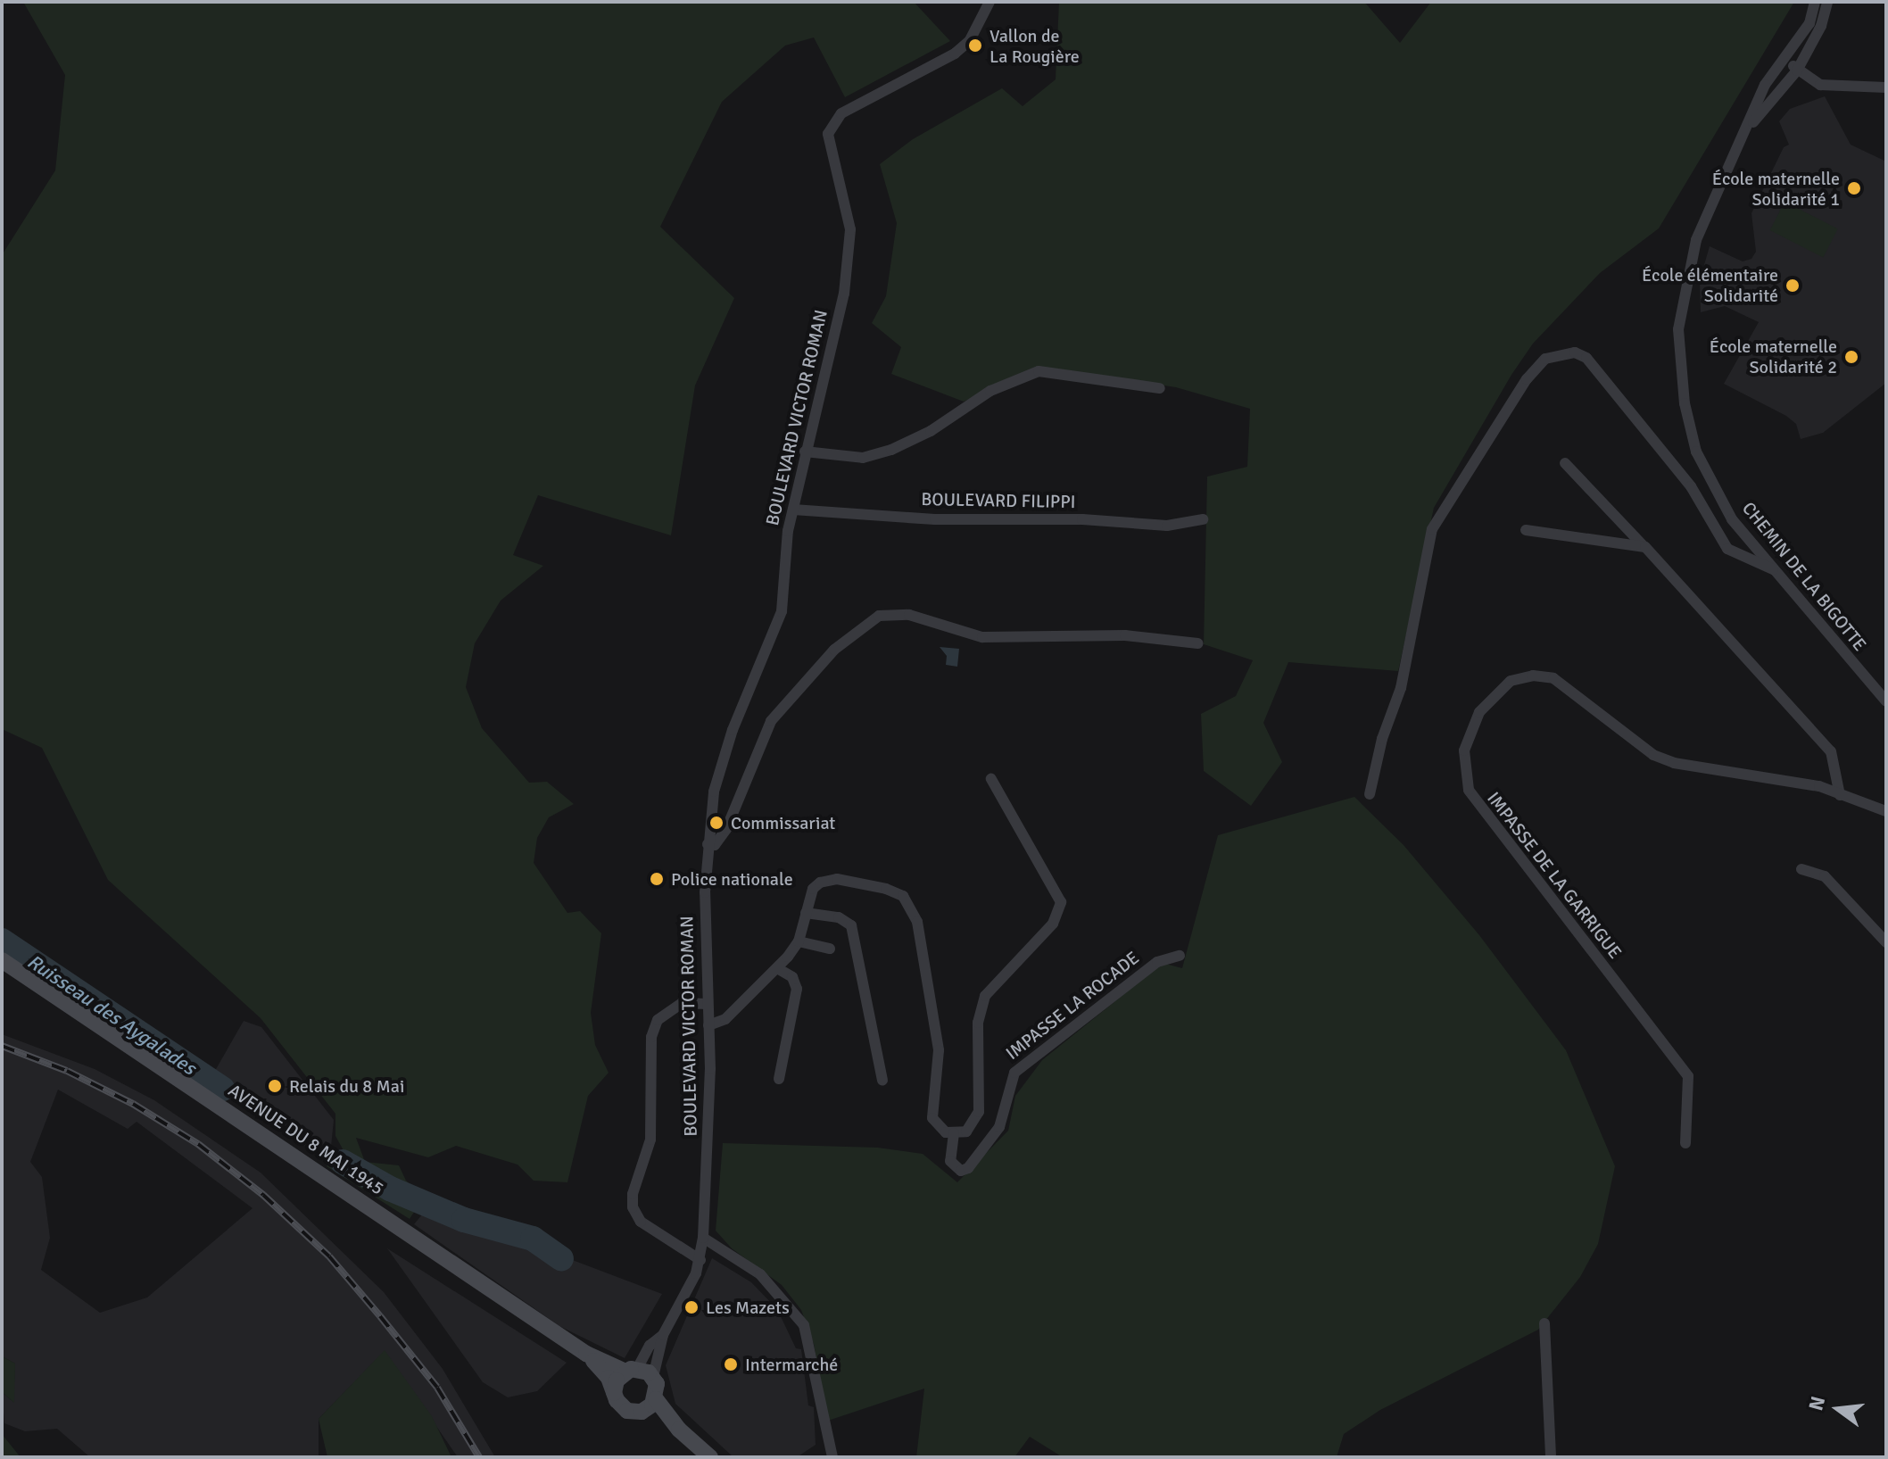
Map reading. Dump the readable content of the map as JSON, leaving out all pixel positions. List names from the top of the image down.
{
  "streets": {
    "main road": ["AVENUE DU 8 MAI 1945"],
    "street": [
      "BOULEVARD VICTOR ROMAN",
      "BOULEVARD FILIPPI",
      "CHEMIN DE LA BIGOTTE",
      "IMPASSE DE LA GARRIGUE",
      "IMPASSE LA ROCADE"
    ]
  },
  "crossings": [
    ["BOULEVARD VICTOR ROMAN", "BOULEVARD FILIPPI"],
    ["BOULEVARD VICTOR ROMAN", "AVENUE DU 8 MAI 1945"]
  ],
  "water": ["Ruisseau des Aygalades"],
  "places": [
    "Vallon de La Rougière",
    "École maternelle Solidarité 1",
    "École élémentaire Solidarité",
    "École maternelle Solidarité 2",
    "Commissariat",
    "Police nationale",
    "Relais du 8 Mai",
    "Les Mazets",
    "Intermarché"
  ],
  "north": "left"
}
